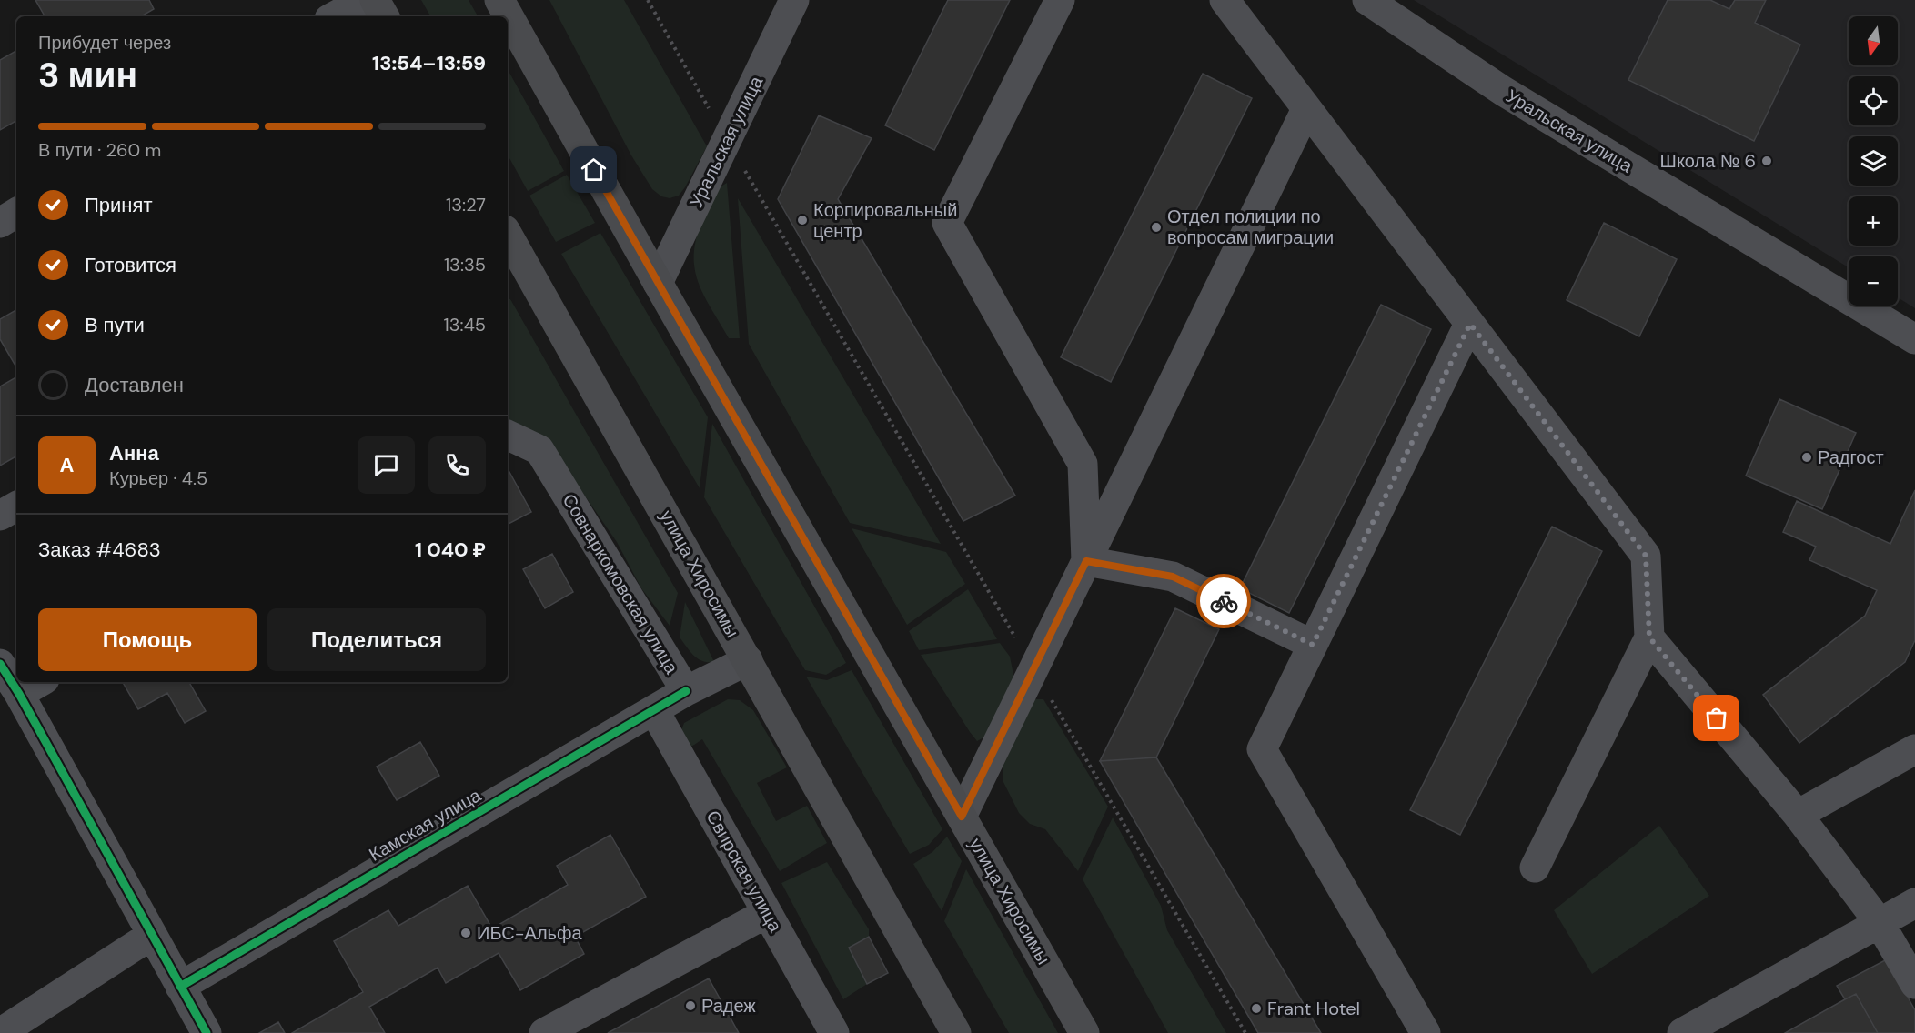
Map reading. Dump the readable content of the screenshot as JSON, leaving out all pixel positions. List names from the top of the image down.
{
  "streets": {
    "main road": ["улица Хиросимы"],
    "street": [
      "Уральская улица",
      "Совнаркомовская улица",
      "Камская улица",
      "Свирская улица"
    ]
  },
  "crossings": [
    ["Уральская улица", "улица Хиросимы"],
    ["улица Хиросимы", "Совнаркомовская улица"],
    ["Совнаркомовская улица", "Камская улица"],
    ["Камская улица", "Свирская улица"]
  ],
  "places": [
    "Школа № 6",
    "Корпировальный центр",
    "Отдел полиции по вопросам миграции",
    "Радгост",
    "ИБС-Альфа",
    "Радеж",
    "Frant Hotel"
  ],
  "north": "bottom",
  "page": {
    "map_buttons": ["+", "−"],
    "heading": ["3 мин", "Прибудет через", "13:54–13:59"],
    "panel": [
      "Анна",
      "Курьер · 4.5",
      "Заказ #4683",
      "1 040 ₽"
    ],
    "bar": "В пути · 260 m",
    "list": [
      ["Принят", "13:27"],
      ["Готовится", "13:35"],
      ["В пути", "13:45"],
      "Доставлен"
    ],
    "round": "А",
    "buttons": ["Помощь", "Поделиться"]
  }
}
